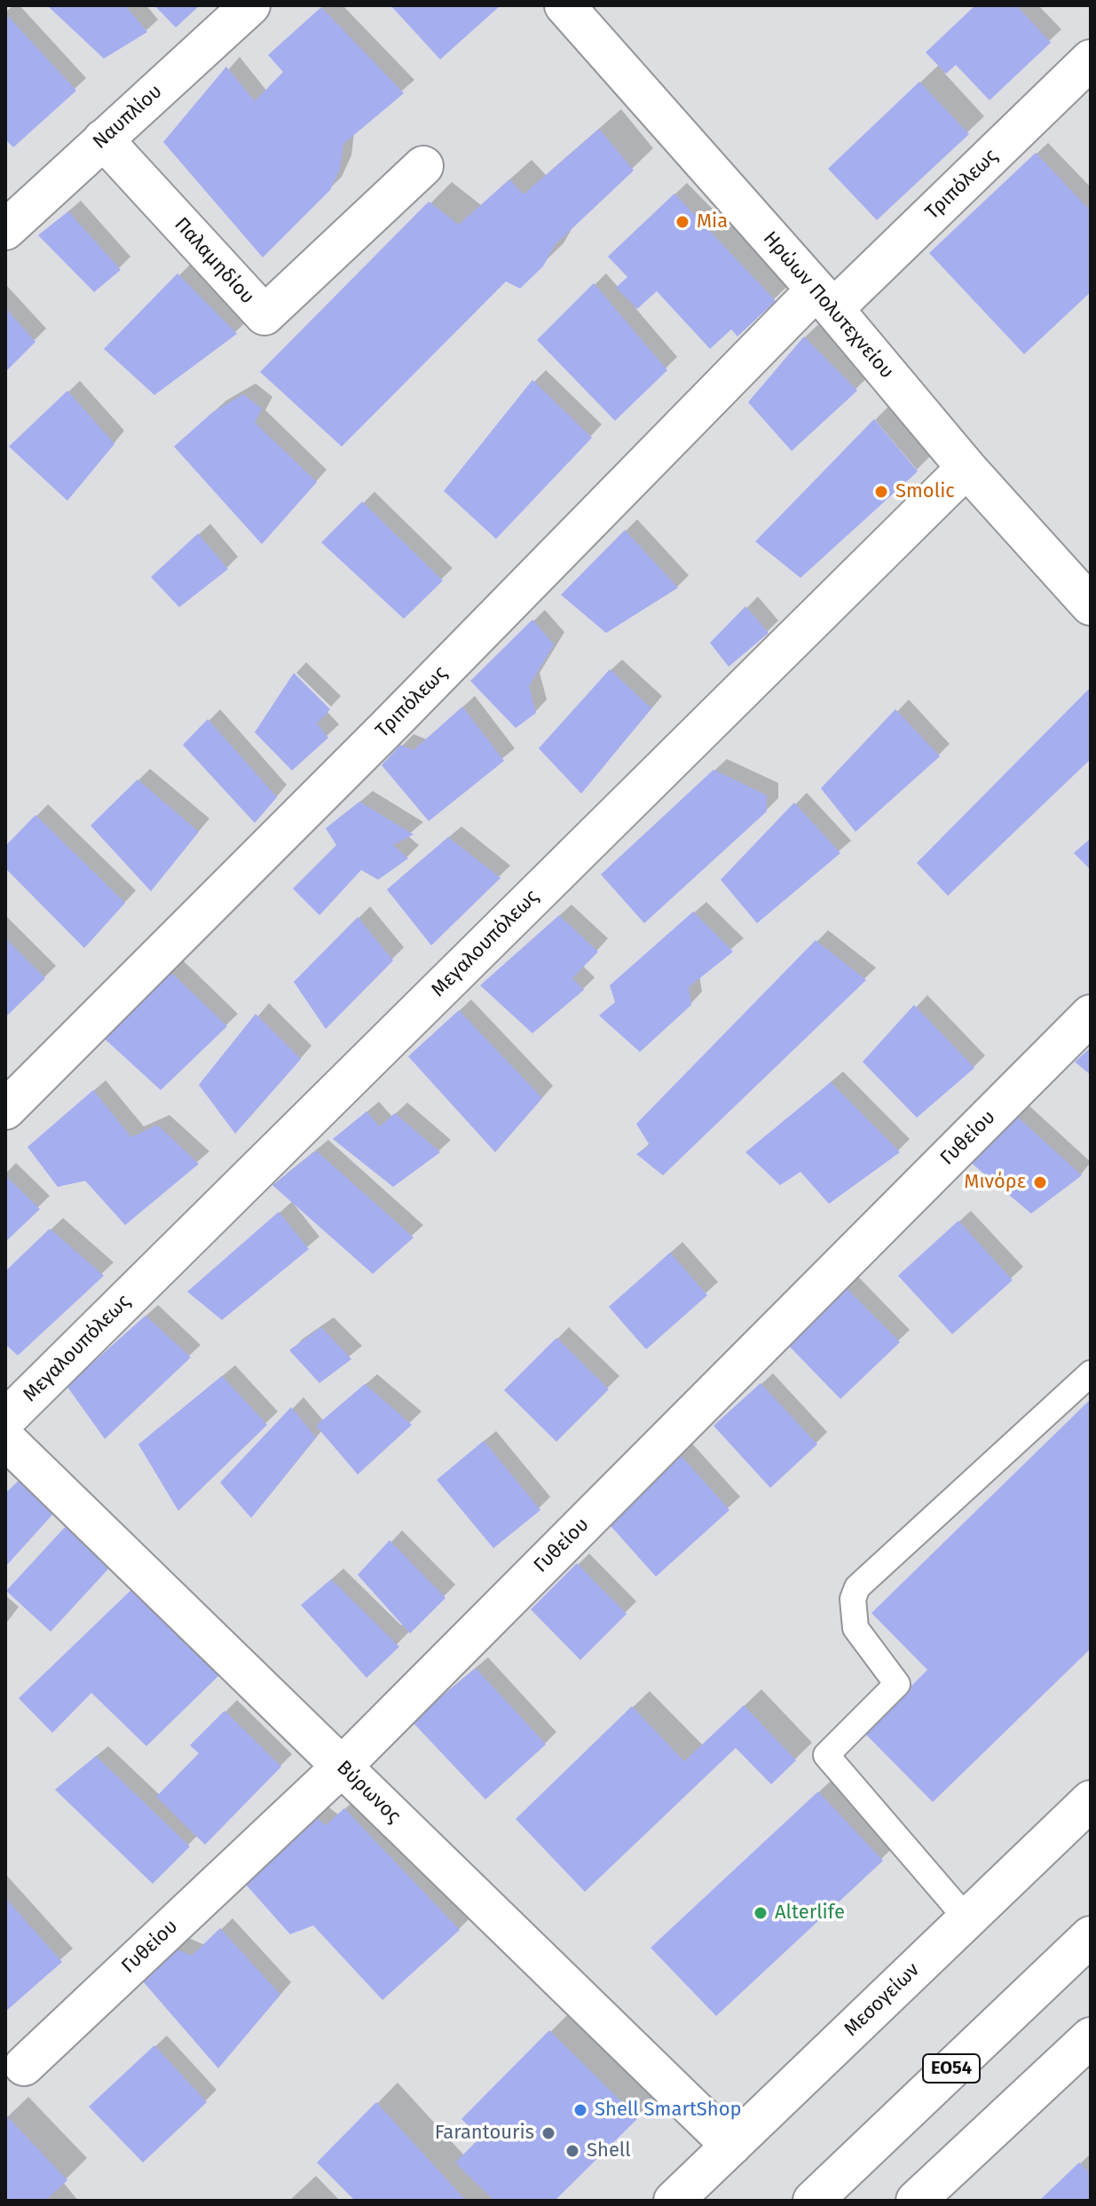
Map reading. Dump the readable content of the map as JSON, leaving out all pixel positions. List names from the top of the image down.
{
  "streets": {
    "street": [
      "Ναυπλίου",
      "Τριπόλεως",
      "Παλαμηδίου",
      "Ηρώων Πολυτεχνείου",
      "Μεγαλουπόλεως",
      "Γυθείου",
      "Βύρωνος",
      "Μεσογείων",
      "ΕΟ54"
    ]
  },
  "crossings": [
    ["Ναυπλίου", "Παλαμηδίου"],
    ["Τριπόλεως", "Ηρώων Πολυτεχνείου"],
    ["Ηρώων Πολυτεχνείου", "Μεγαλουπόλεως"],
    ["Μεγαλουπόλεως", "Βύρωνος"],
    ["Γυθείου", "Βύρωνος"],
    ["Βύρωνος", "Μεσογείων"]
  ],
  "places": [
    "Mia",
    "Smolic",
    "Μινόρε",
    "Alterlife",
    "Shell SmartShop",
    "Farantouris",
    "Shell"
  ]
}
